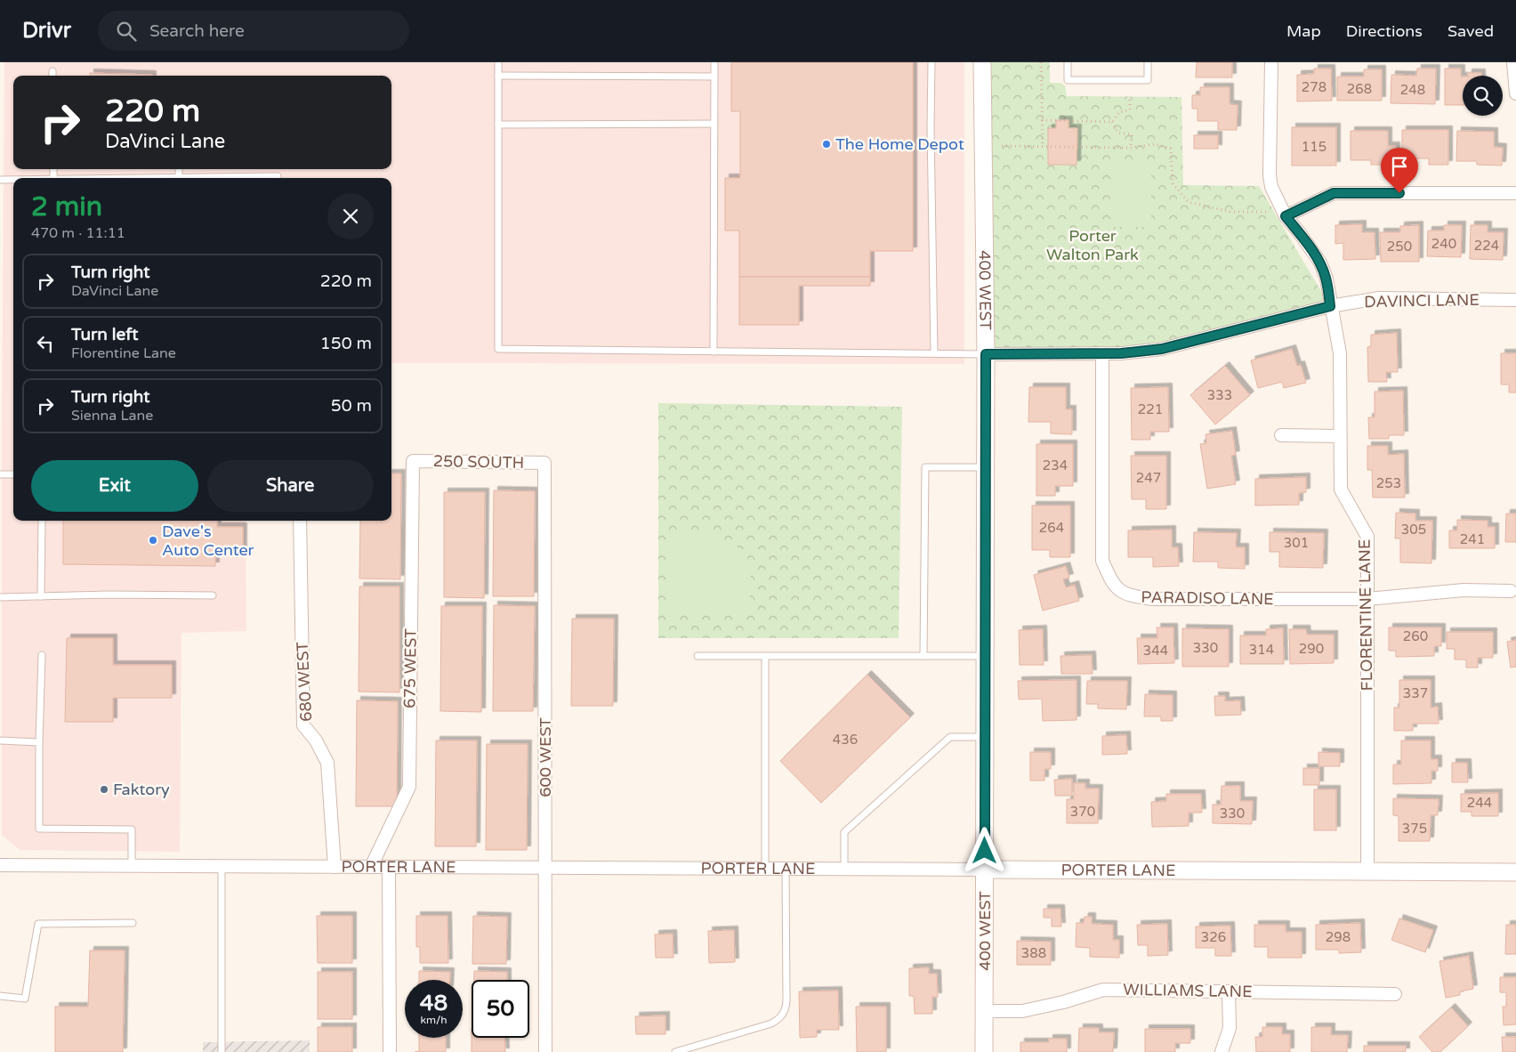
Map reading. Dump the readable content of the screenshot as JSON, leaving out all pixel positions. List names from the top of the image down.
{
  "streets": {
    "main road": ["400 WEST", "PORTER LANE"],
    "street": [
      "DAVINCI LANE",
      "250 SOUTH",
      "PARADISO LANE",
      "FLORENTINE LANE",
      "675 WEST",
      "680 WEST",
      "600 WEST",
      "WILLIAMS LANE"
    ]
  },
  "crossings": [
    ["400 WEST", "DAVINCI LANE"],
    ["400 WEST", "PORTER LANE"],
    ["400 WEST", "WILLIAMS LANE"],
    ["DAVINCI LANE", "PARADISO LANE"],
    ["DAVINCI LANE", "FLORENTINE LANE"],
    ["250 SOUTH", "675 WEST"],
    ["250 SOUTH", "600 WEST"],
    ["PARADISO LANE", "FLORENTINE LANE"],
    ["FLORENTINE LANE", "PORTER LANE"],
    ["675 WEST", "PORTER LANE"],
    ["680 WEST", "PORTER LANE"],
    ["600 WEST", "PORTER LANE"]
  ],
  "parks": ["Porter Walton Park"],
  "places": ["The Home Depot", "Dave's Auto Center", "Faktory"],
  "house_numbers": [
    "278",
    "268",
    "248",
    "115",
    "240",
    "224",
    "250",
    "333",
    "221",
    "234",
    "247",
    "253",
    "264",
    "305",
    "241",
    "301",
    "260",
    "330",
    "290",
    "314",
    "344",
    "337",
    "436",
    "244",
    "370",
    "330",
    "375",
    "326",
    "298",
    "388"
  ],
  "page": {
    "header": "Drivr",
    "search": "Search here",
    "nav": ["Map", "Directions", "Saved"],
    "turn": ["220 m", "DaVinci Lane"],
    "heading": ["2 min", "470 m · 11:11"],
    "list": [
      {
        "name": "Turn right",
        "note": "DaVinci Lane",
        "value": "220 m"
      },
      {
        "name": "Turn left",
        "note": "Florentine Lane",
        "value": "150 m"
      },
      {
        "name": "Turn right",
        "note": "Sienna Lane",
        "value": "50 m"
      }
    ],
    "buttons": ["Exit", "Share"],
    "speed": "48 km/h",
    "limit": "50"
  }
}
